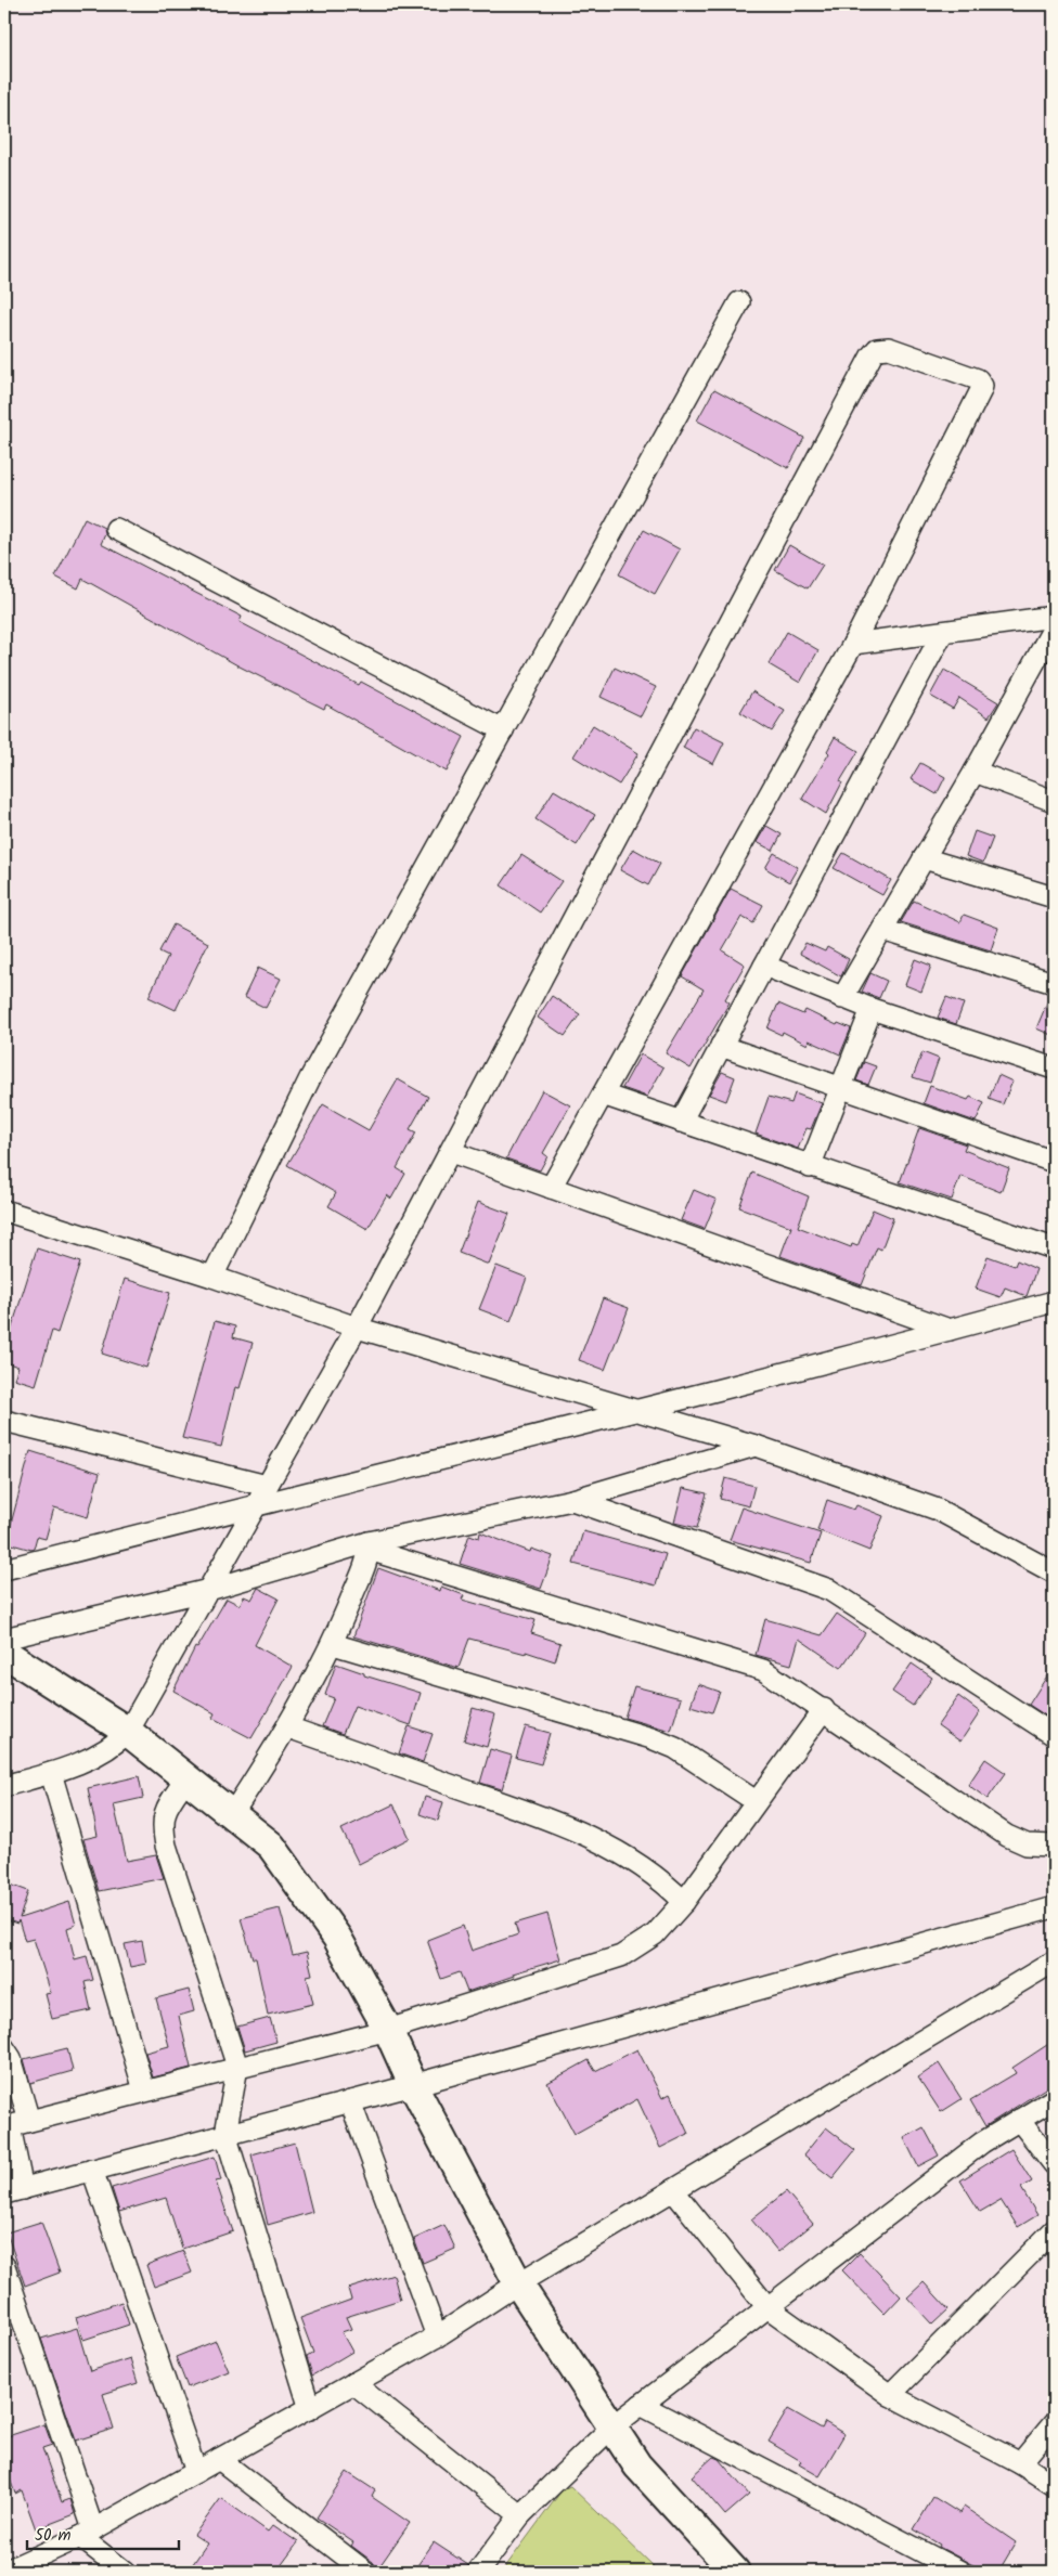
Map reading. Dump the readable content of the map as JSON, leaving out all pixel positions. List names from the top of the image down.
{
  "scale_bar": "50 m"
}
